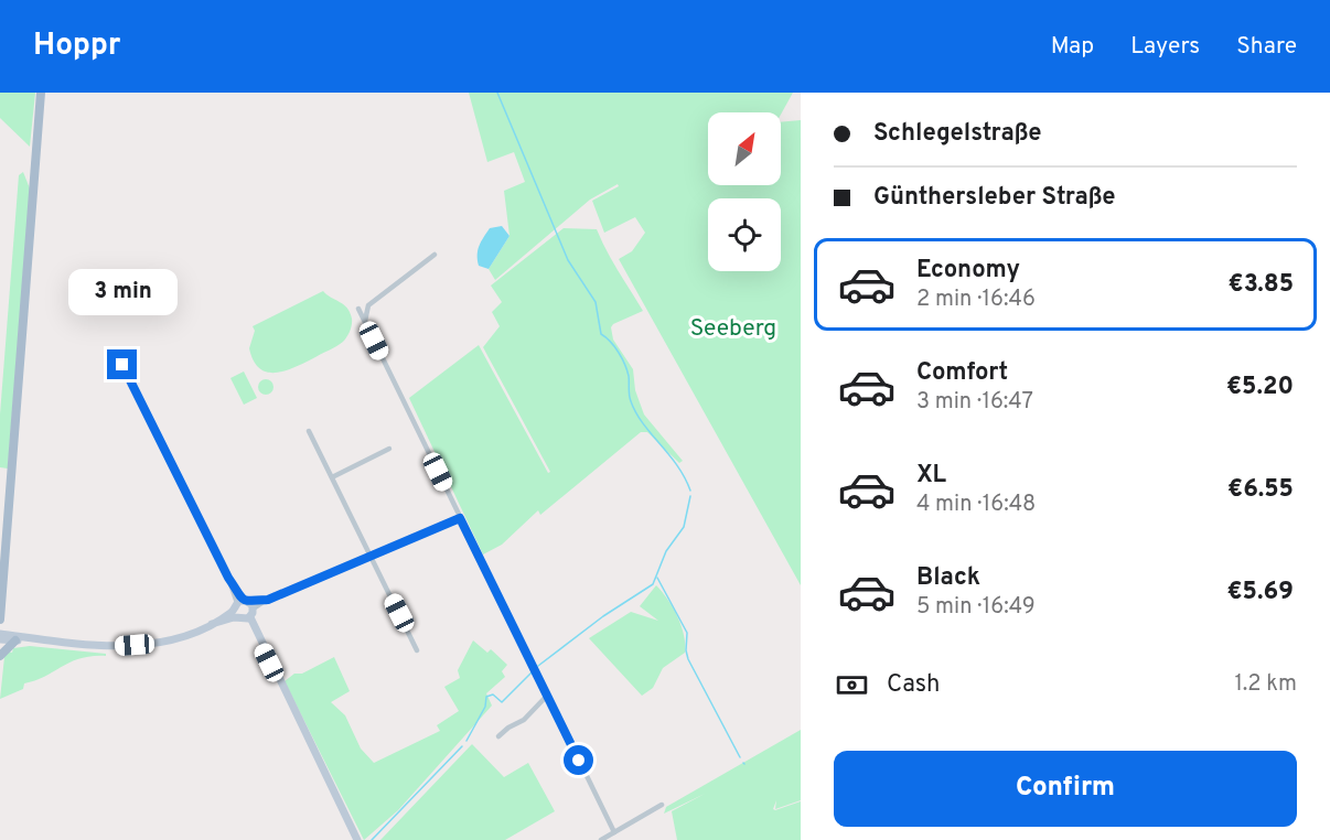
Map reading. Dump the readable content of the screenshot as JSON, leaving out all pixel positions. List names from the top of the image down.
{
  "parks": ["Seeberg"],
  "north": "top right",
  "page": {
    "header": "Hoppr",
    "nav": ["Map", "Layers", "Share"],
    "banner": ["Schlegelstraße", "Günthersleber Straße"],
    "list": [
      {
        "name": "Economy",
        "note": "2 min · 16:46",
        "value": "€3.85"
      },
      {
        "name": "Comfort",
        "note": "3 min · 16:47",
        "value": "€5.20"
      },
      {
        "name": "XL",
        "note": "4 min · 16:48",
        "value": "€6.55"
      },
      {
        "name": "Black",
        "note": "5 min · 16:49",
        "value": "€5.69"
      }
    ],
    "bubble": "3 min",
    "pay": ["Cash", "1.2 km"],
    "buttons": "Confirm"
  }
}
